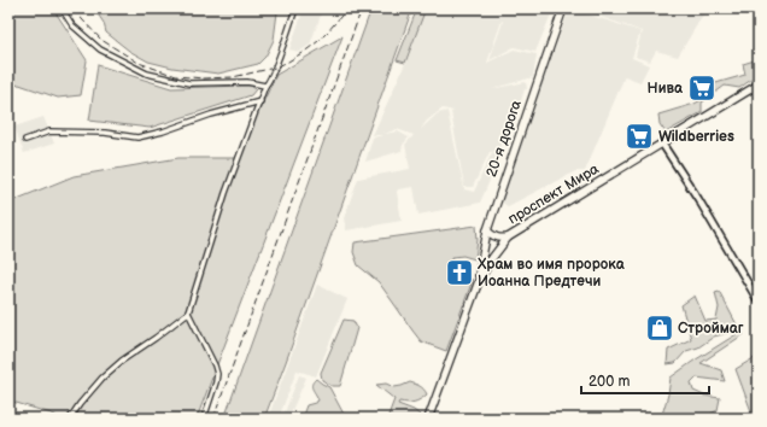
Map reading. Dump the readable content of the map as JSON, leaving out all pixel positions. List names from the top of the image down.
{
  "streets": {
    "main road": ["20-я дорога", "проспект Мира"]
  },
  "crossings": [
    ["20-я дорога", "проспект Мира"]
  ],
  "places": {
    "supermarket": ["Нива", "Wildberries"],
    "church": ["Храм во имя пророка Иоанна Предтечи"],
    "shop": ["Строймаг"]
  },
  "scale_bar": "200 m"
}
